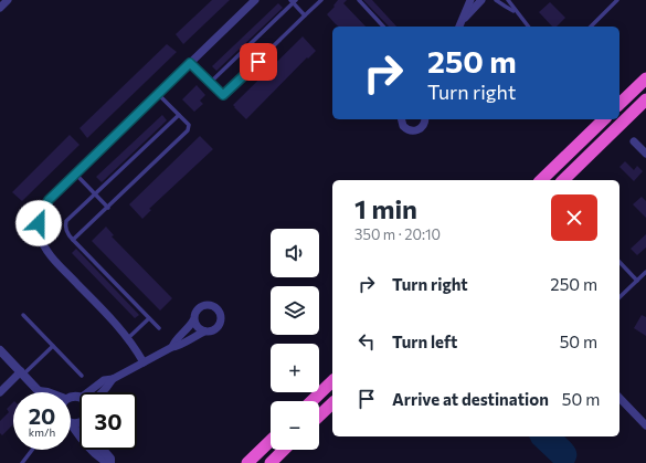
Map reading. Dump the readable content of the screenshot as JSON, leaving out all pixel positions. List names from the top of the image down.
{
  "page": {
    "turn": ["250 m", "Turn right"],
    "heading": ["1 min", "350 m · 20:10"],
    "map_buttons": ["+", "−"],
    "list": [
      {
        "name": "Turn right",
        "value": "250 m"
      },
      {
        "name": "Turn left",
        "value": "50 m"
      },
      {
        "name": "Arrive at destination",
        "value": "50 m"
      }
    ],
    "speed": "20 km/h",
    "limit": "30"
  }
}
